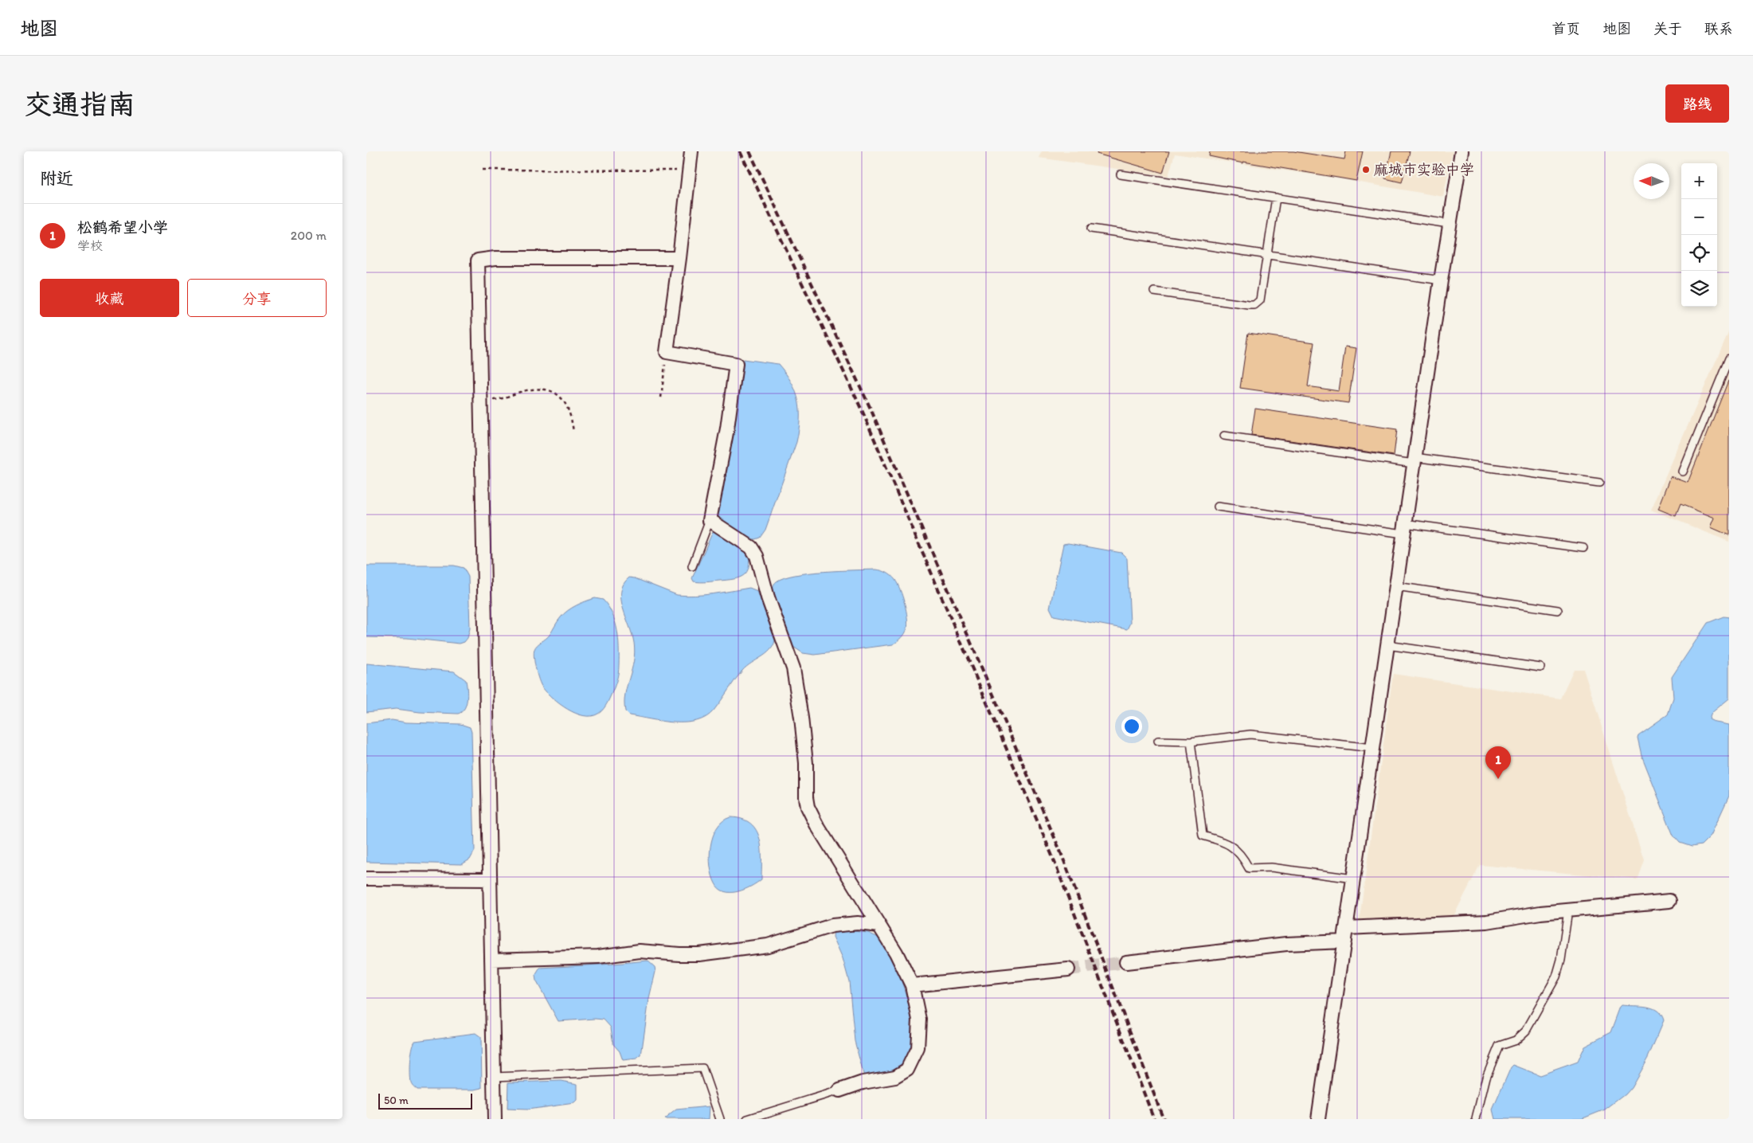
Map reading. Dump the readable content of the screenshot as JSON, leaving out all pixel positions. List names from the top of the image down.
{
  "places": ["麻城市实验中学"],
  "scale_bar": "50 m",
  "north": "left",
  "page": {
    "header": "地图",
    "nav": [
      "首页",
      "地图",
      "关于",
      "联系"
    ],
    "buttons": [
      "路线",
      ["收藏", "分享"]
    ],
    "title": "交通指南",
    "heading": "附近",
    "map_buttons": ["+", "−"],
    "list": [
      {
        "mark": "1",
        "name": "松鹤希望小学",
        "note": "学校",
        "value": "200 m"
      }
    ],
    "pins": "1",
    "scale": "50 m"
  }
}
